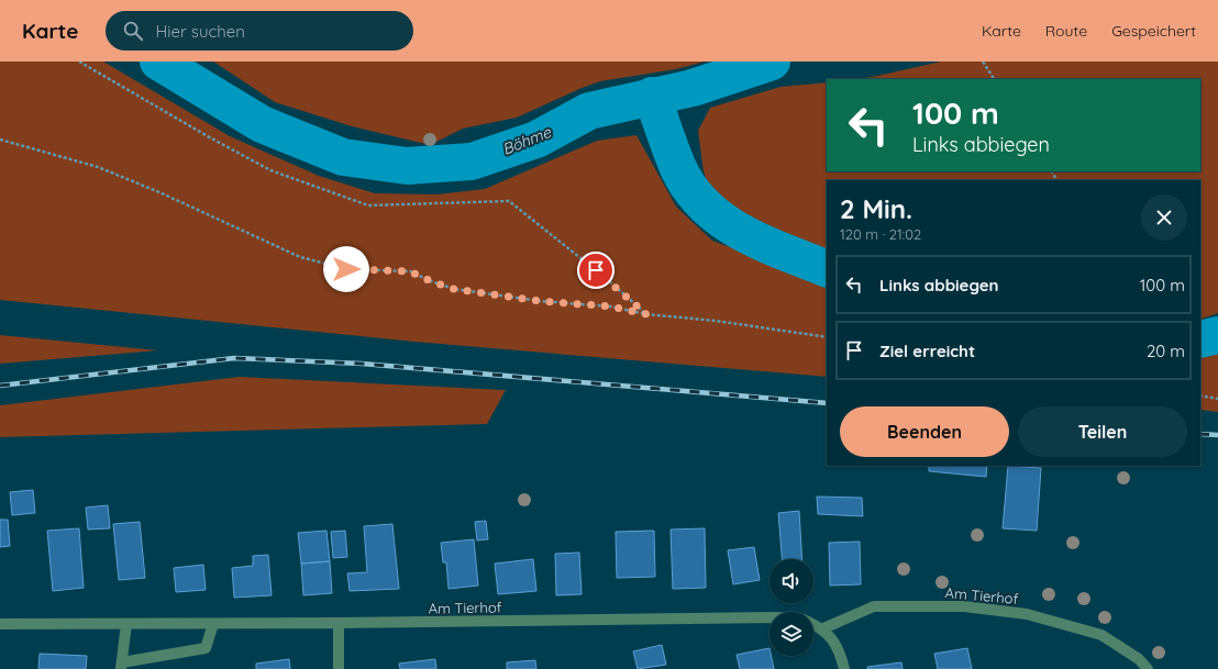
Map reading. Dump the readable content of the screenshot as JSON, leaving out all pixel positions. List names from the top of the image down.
{
  "streets": {
    "street": ["Am Tierhof"]
  },
  "water": ["Böhme"],
  "page": {
    "header": "Karte",
    "search": "Hier suchen",
    "nav": ["Karte", "Route", "Gespeichert"],
    "turn": ["100 m", "Links abbiegen"],
    "heading": ["2 Min.", "120 m · 21:02"],
    "list": [
      {
        "name": "Links abbiegen",
        "value": "100 m"
      },
      {
        "name": "Ziel erreicht",
        "value": "20 m"
      }
    ],
    "buttons": ["Beenden", "Teilen"]
  }
}
